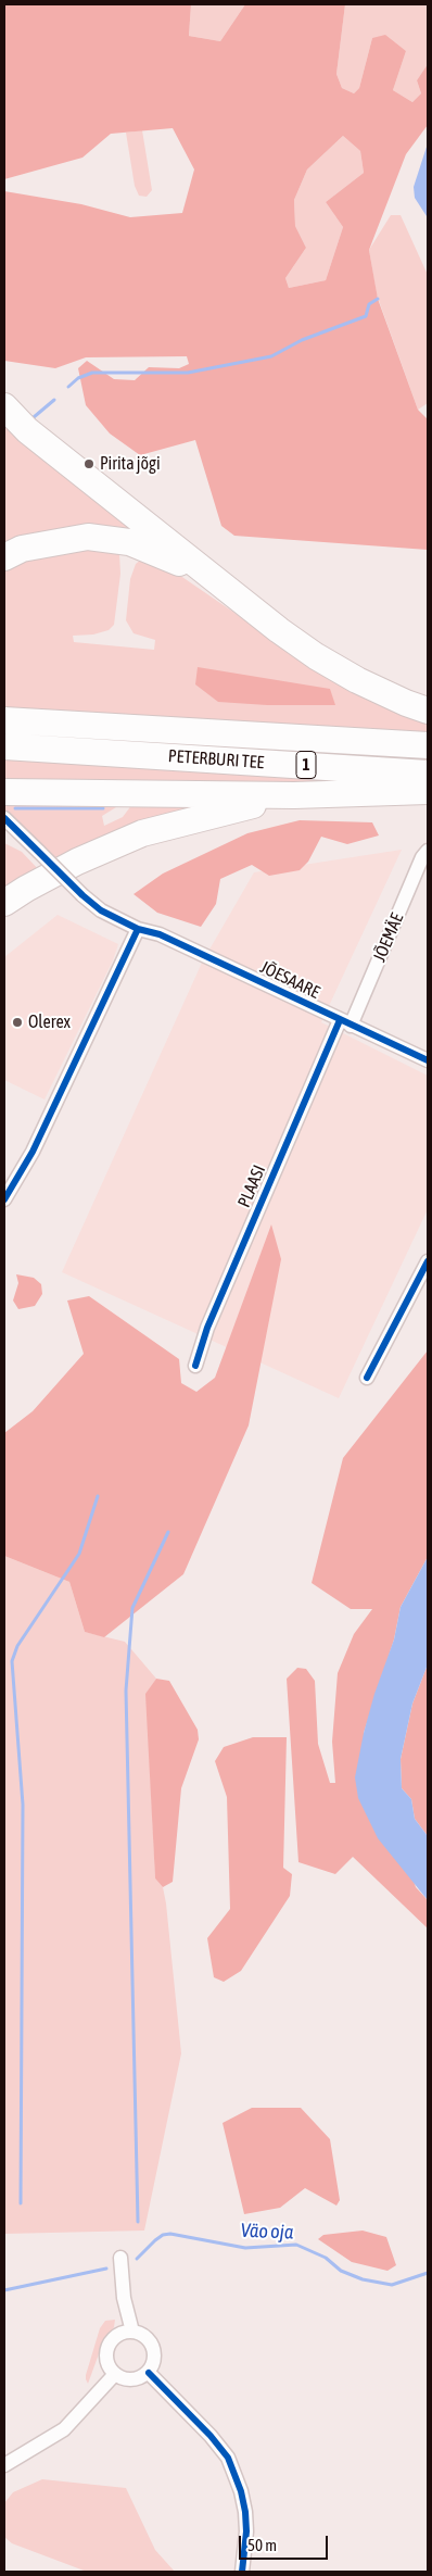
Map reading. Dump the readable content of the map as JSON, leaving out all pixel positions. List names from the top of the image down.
{
  "streets": {
    "highway": ["PETERBURI TEE", "1"],
    "street": ["JÕEMÄE", "JÕESAARE", "PLAASI"]
  },
  "crossings": [
    ["JÕEMÄE", "JÕESAARE"],
    ["JÕEMÄE", "PLAASI"],
    ["JÕESAARE", "PLAASI"]
  ],
  "water": ["Väo oja"],
  "places": ["Pirita jõgi", "Olerex"],
  "scale_bar": "50 m"
}
